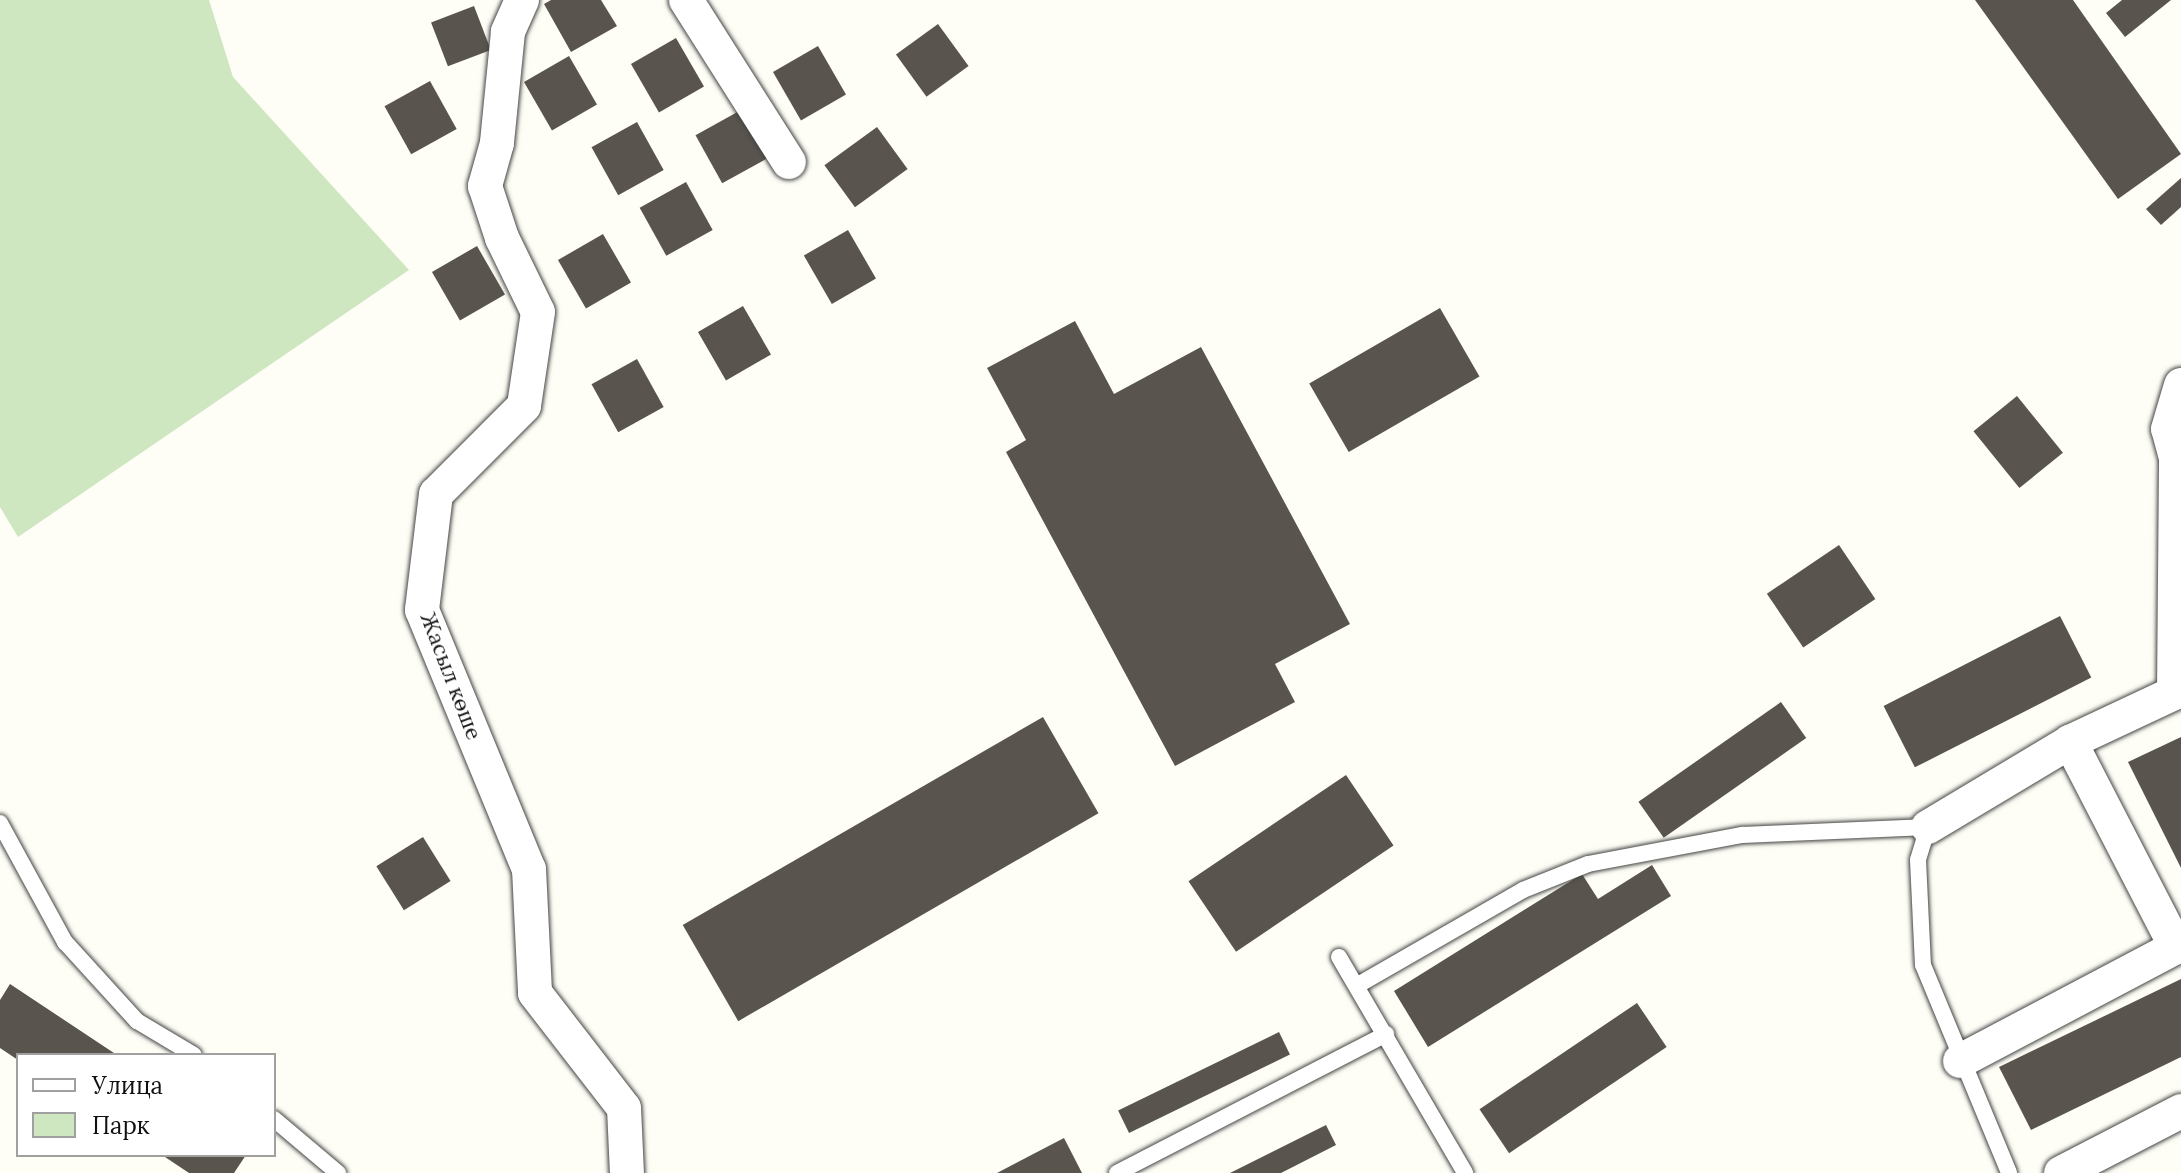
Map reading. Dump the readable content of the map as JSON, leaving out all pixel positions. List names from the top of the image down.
{
  "streets": {
    "street": ["Жасыл көше"]
  },
  "legend": ["Улица", "Парк"]
}
